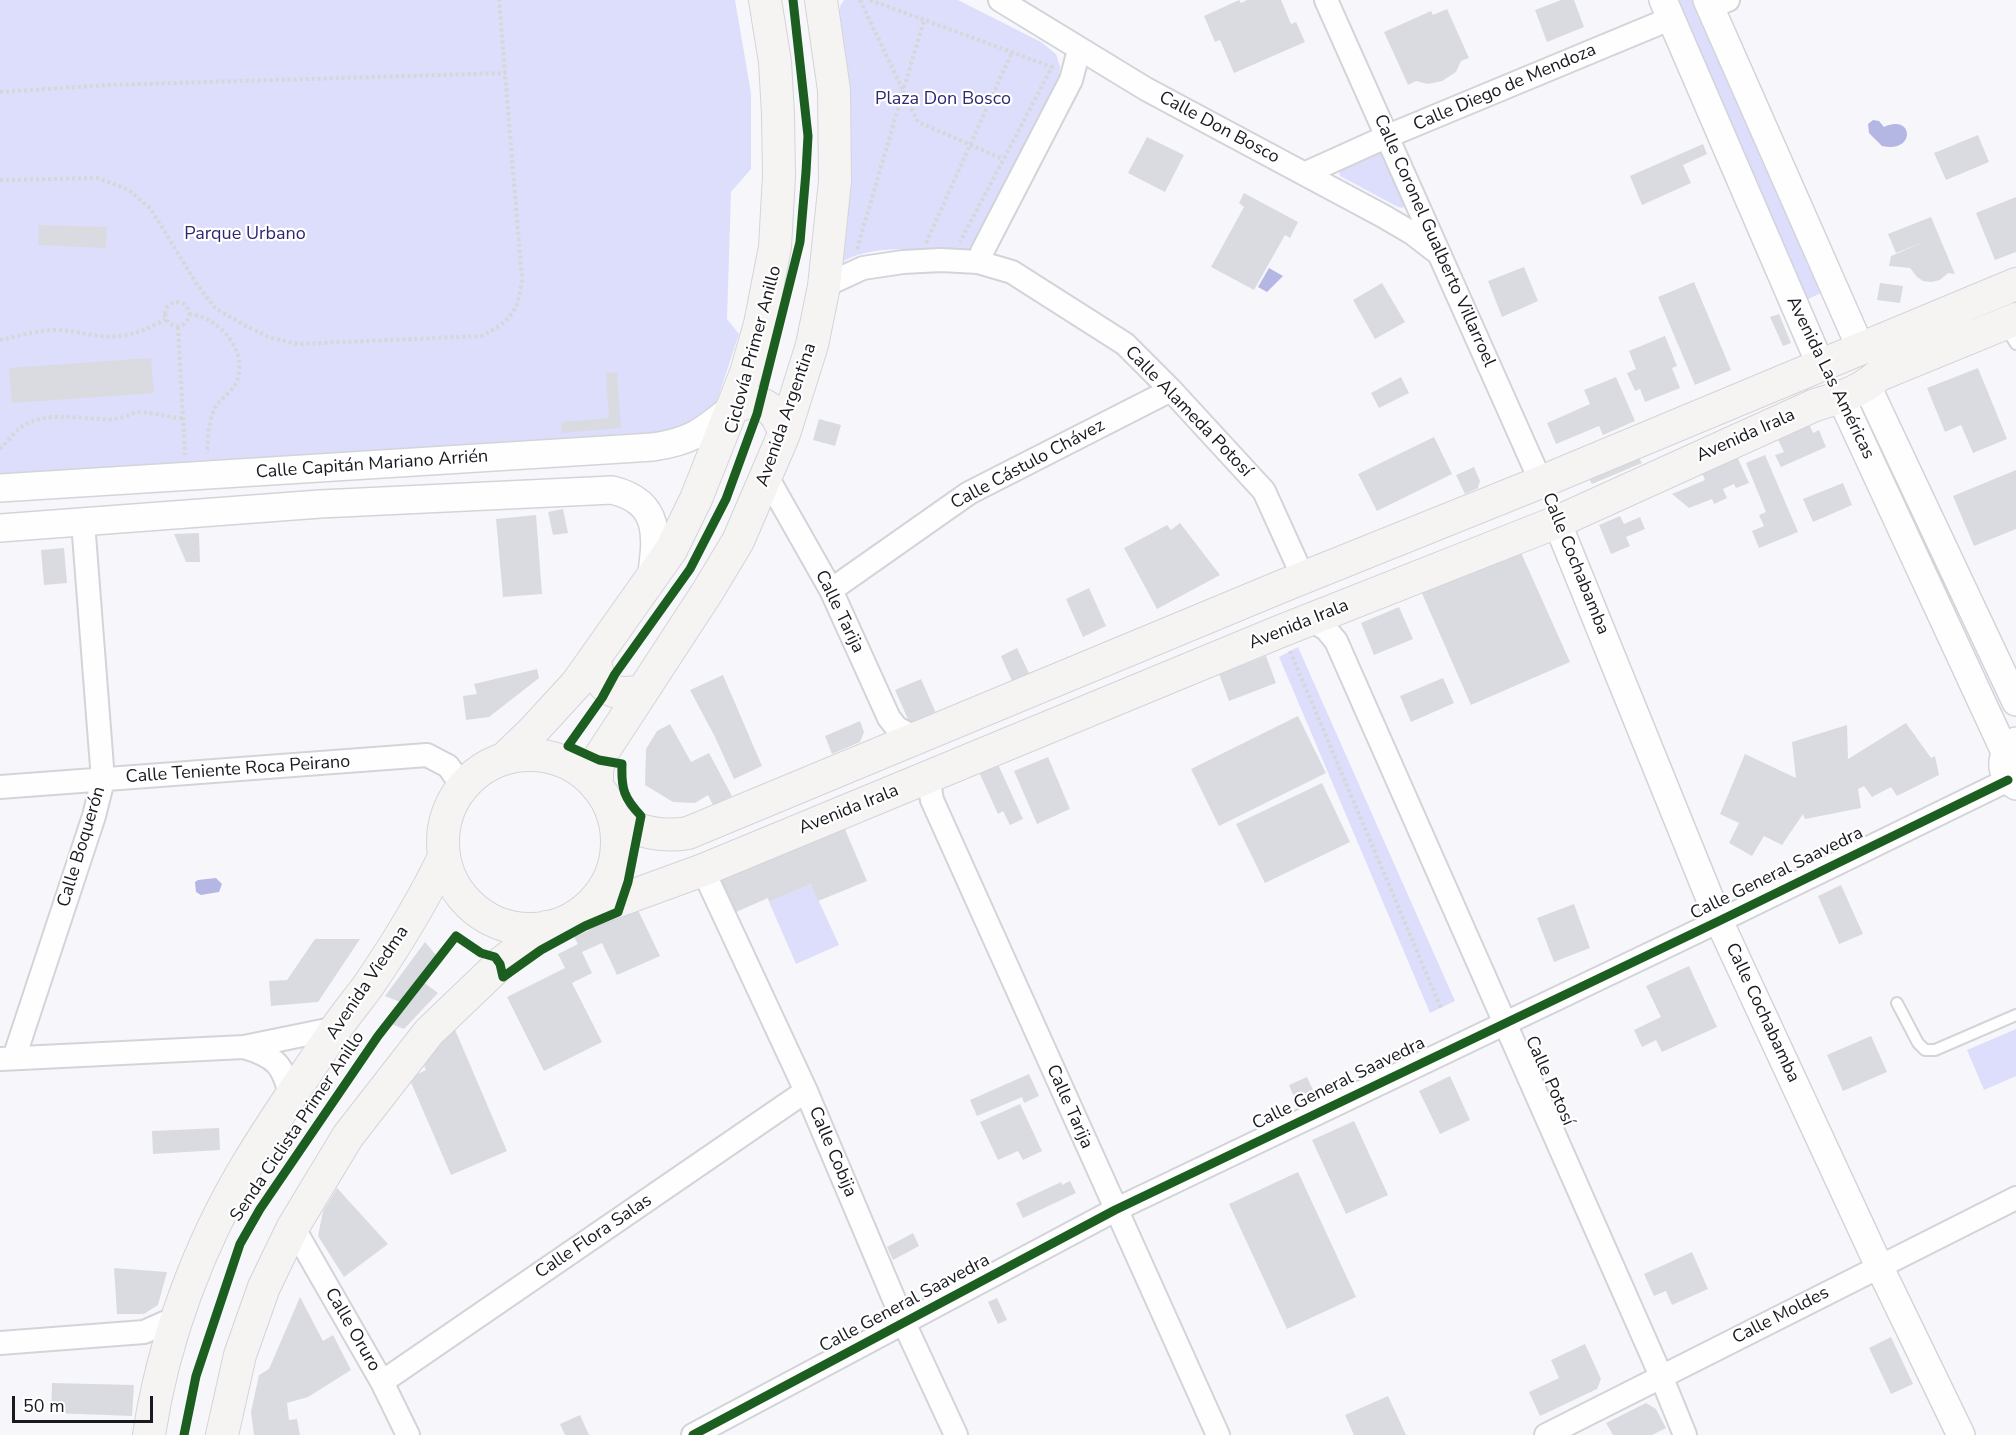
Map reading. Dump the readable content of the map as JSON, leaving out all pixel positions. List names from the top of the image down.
{
  "streets": {
    "main road": [
      "Avenida Las Américas",
      "Avenida Argentina",
      "Avenida Irala",
      "Calle Cochabamba",
      "Avenida Viedma"
    ],
    "street": [
      "Calle Diego de Mendoza",
      "Calle Don Bosco",
      "Calle Coronel Gualberto Villarroel",
      "Calle Alameda Potosí",
      "Calle Capitán Mariano Arrién",
      "Calle Cástulo Chávez",
      "Calle Tarija",
      "Calle Teniente Roca Peirano",
      "Calle Boquerón",
      "Calle General Saavedra",
      "Calle Potosí",
      "Calle Cobija",
      "Calle Flora Salas",
      "Calle Moldes",
      "Calle Oruro"
    ],
    "cycle path": ["Ciclovía Primer Anillo"]
  },
  "crossings": [
    ["Calle Diego de Mendoza", "Calle Don Bosco"],
    ["Calle Diego de Mendoza", "Calle Coronel Gualberto Villarroel"],
    ["Calle Diego de Mendoza", "Avenida Las Américas"],
    ["Calle Don Bosco", "Calle Coronel Gualberto Villarroel"],
    ["Calle Coronel Gualberto Villarroel", "Avenida Irala"],
    ["Calle Coronel Gualberto Villarroel", "Calle Cochabamba"],
    ["Avenida Las Américas", "Avenida Irala"],
    ["Avenida Las Américas", "Calle General Saavedra"],
    ["Calle Alameda Potosí", "Avenida Argentina"],
    ["Calle Alameda Potosí", "Avenida Irala"],
    ["Calle Alameda Potosí", "Calle Cástulo Chávez"],
    ["Avenida Argentina", "Avenida Irala"],
    ["Avenida Argentina", "Calle Tarija"],
    ["Avenida Argentina", "Calle Teniente Roca Peirano"],
    ["Avenida Argentina", "Avenida Viedma"],
    ["Avenida Irala", "Calle Cochabamba"],
    ["Avenida Irala", "Calle Tarija"],
    ["Avenida Irala", "Calle Teniente Roca Peirano"],
    ["Avenida Irala", "Avenida Viedma"],
    ["Avenida Irala", "Calle Potosí"],
    ["Avenida Irala", "Calle Cobija"],
    ["Calle Capitán Mariano Arrién", "Calle Boquerón"],
    ["Calle Cástulo Chávez", "Calle Tarija"],
    ["Calle Cochabamba", "Calle General Saavedra"],
    ["Calle Cochabamba", "Calle Moldes"],
    ["Calle Tarija", "Calle General Saavedra"],
    ["Calle Teniente Roca Peirano", "Calle Boquerón"],
    ["Calle Teniente Roca Peirano", "Avenida Viedma"],
    ["Calle General Saavedra", "Calle Potosí"],
    ["Calle General Saavedra", "Calle Cobija"],
    ["Calle Potosí", "Calle Moldes"],
    ["Calle Cobija", "Calle Flora Salas"],
    ["Calle Flora Salas", "Calle Oruro"]
  ],
  "parks": ["Plaza Don Bosco", "Parque Urbano"],
  "scale_bar": "50 m"
}
